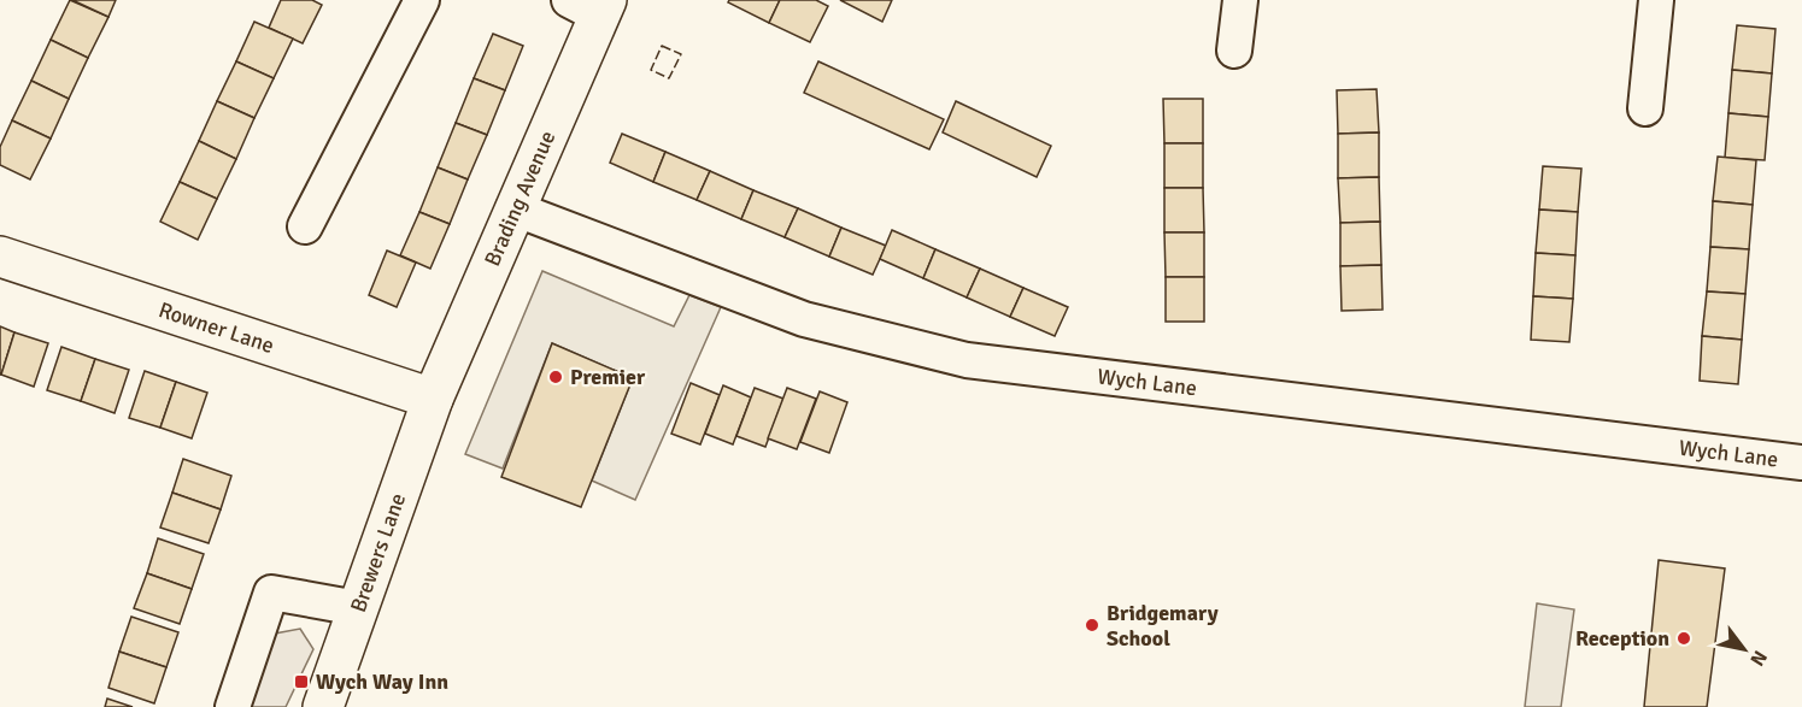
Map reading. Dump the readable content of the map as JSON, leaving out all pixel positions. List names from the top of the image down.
{
  "streets": {
    "street": [
      "Brading Avenue",
      "Rowner Lane",
      "Wych Lane",
      "Brewers Lane"
    ]
  },
  "crossings": [
    ["Brading Avenue", "Rowner Lane"],
    ["Brading Avenue", "Wych Lane"],
    ["Brading Avenue", "Brewers Lane"],
    ["Rowner Lane", "Brewers Lane"]
  ],
  "places": {
    "other": ["Premier", "Bridgemary School", "Reception"],
    "transit": ["Wych Way Inn"]
  },
  "north": "bottom right"
}
